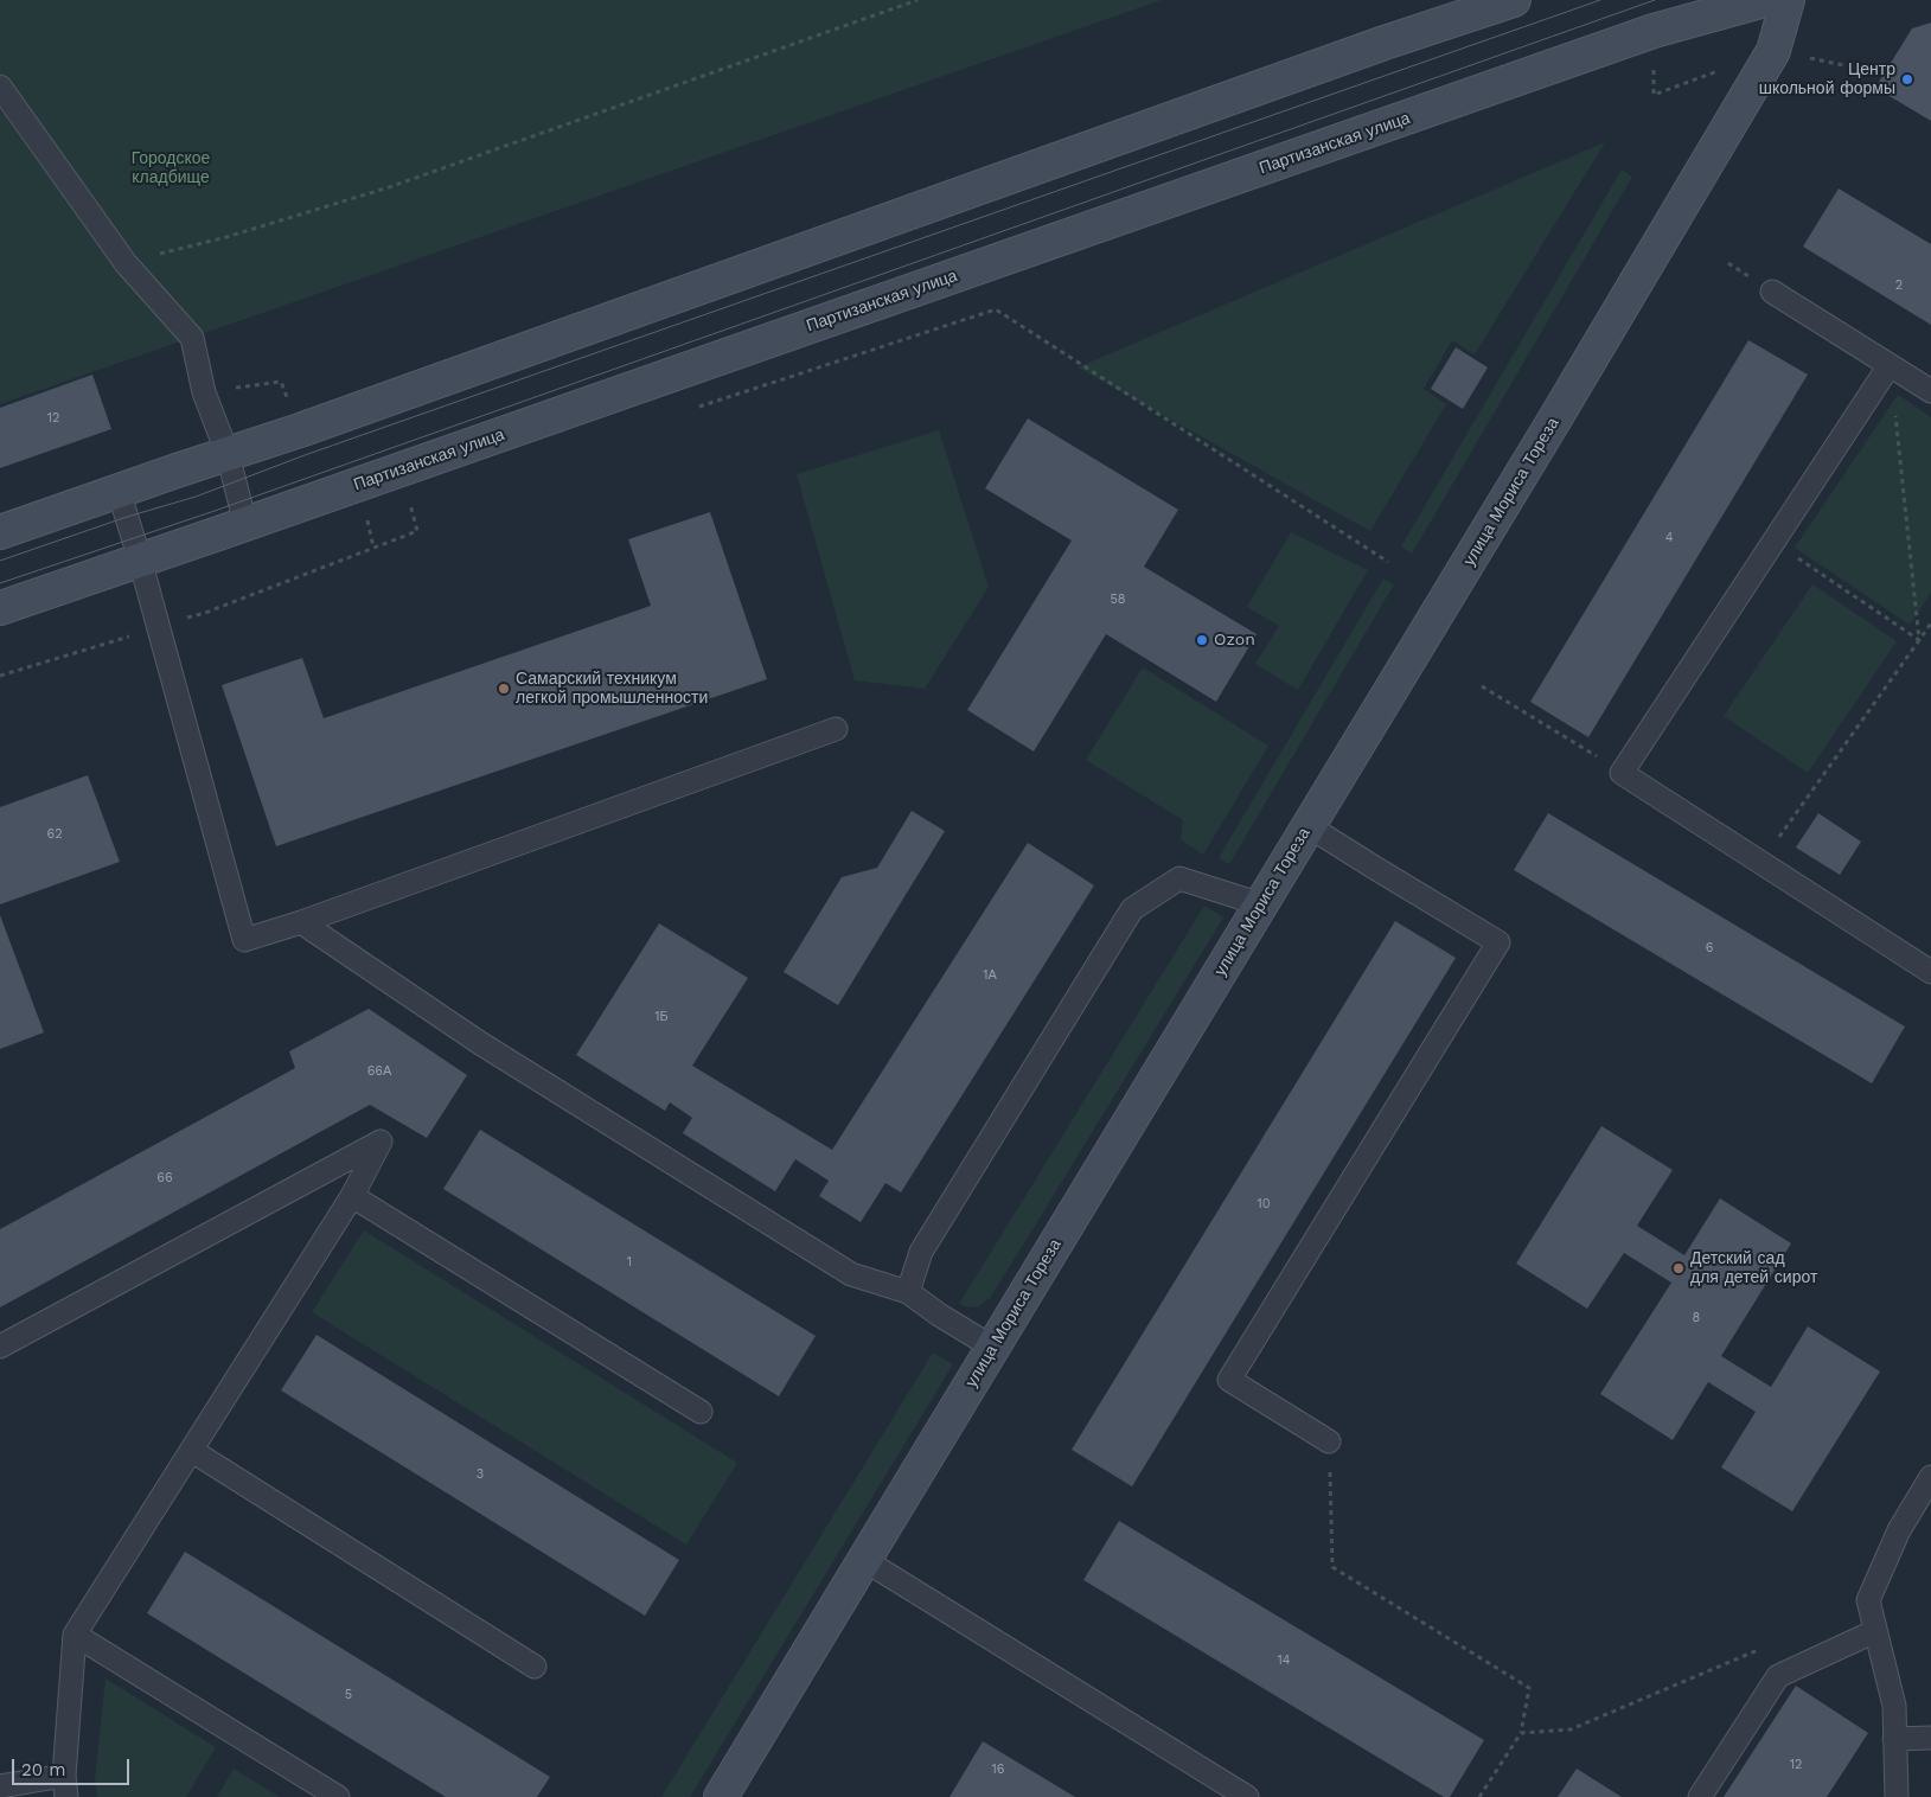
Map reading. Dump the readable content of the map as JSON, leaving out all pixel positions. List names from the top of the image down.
{
  "streets": {
    "street": ["Партизанская улица", "улица Мориса Тореза"]
  },
  "parks": ["Городское кладбище"],
  "places": [
    "Центр школьной формы",
    "Ozon",
    "Самарский техникум легкой промышленности",
    "Детский сад для детей сирот"
  ],
  "house_numbers": [
    "2",
    "12",
    "4",
    "58",
    "62",
    "6",
    "1А",
    "1Б",
    "66А",
    "66",
    "10",
    "1",
    "8",
    "3",
    "14",
    "5",
    "12",
    "16"
  ],
  "scale_bar": "20 m"
}
